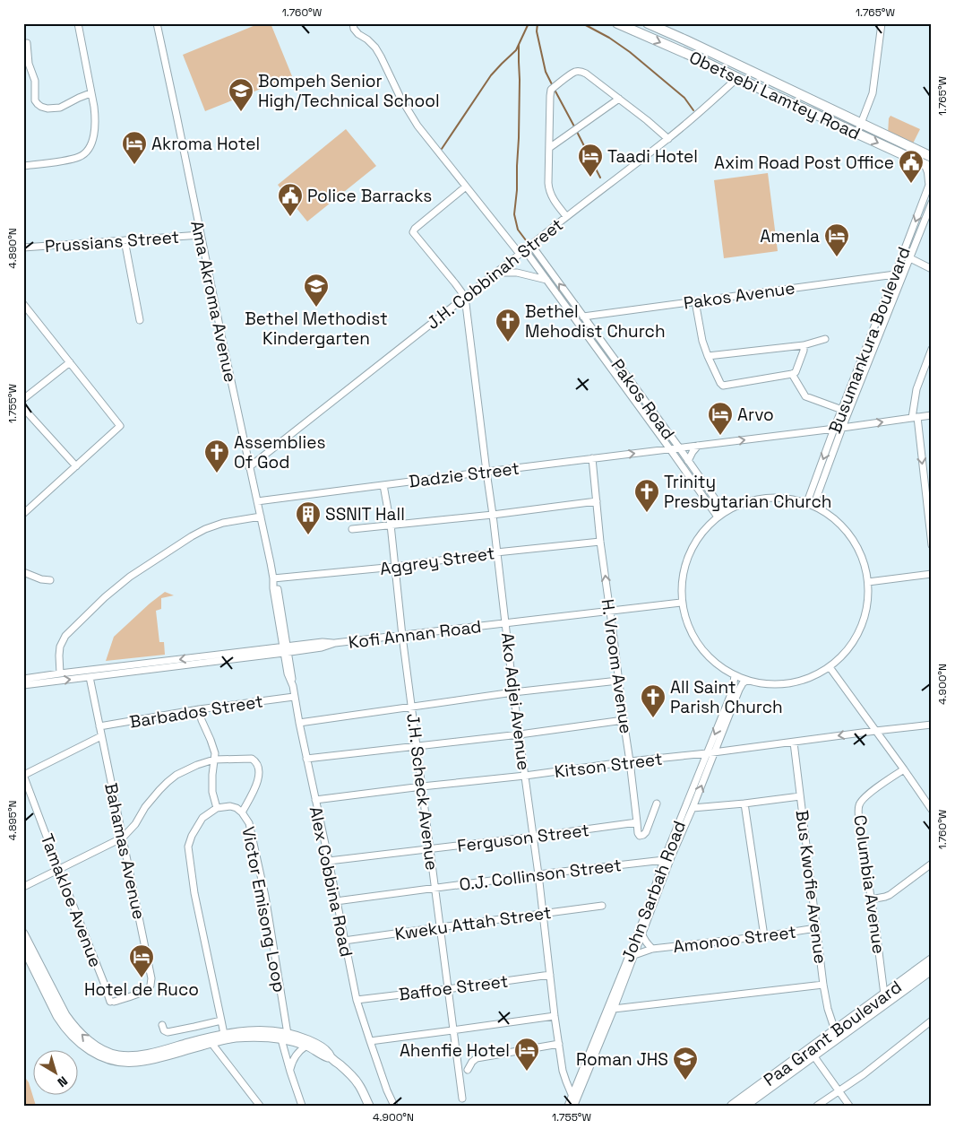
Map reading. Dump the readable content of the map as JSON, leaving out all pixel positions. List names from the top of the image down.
{
  "streets": {
    "main road": ["Obetsebi Lamtey Road", "Paa Grant Boulevard"],
    "street": [
      "Prussians Street",
      "J.H. Cobbinah Street",
      "Pakos Avenue",
      "Ama Akroma Avenue",
      "Busumankura Boulevard",
      "Pakos Road",
      "Dadzie Street",
      "Aggrey Street",
      "Kofi Annan Road",
      "H. Vroom Avenue",
      "Ako Adjei Avenue",
      "Barbados Street",
      "Kitson Street",
      "J.H. Scheck Avenue",
      "Ferguson Street",
      "Bahamas Avenue",
      "O.J. Collinson Street",
      "Alex Cobbina Road",
      "Columbia Avenue",
      "Bus Kwofie Avenue",
      "John Sarbah Road",
      "Tamakloe Avenue",
      "Victor Emisong Loop",
      "Kweku Attah Street",
      "Amonoo Street",
      "Baffoe Street"
    ]
  },
  "crossings": [
    ["Obetsebi Lamtey Road", "J.H. Cobbinah Street"],
    ["Prussians Street", "Ama Akroma Avenue"],
    ["J.H. Cobbinah Street", "Ama Akroma Avenue"],
    ["J.H. Cobbinah Street", "Pakos Road"],
    ["J.H. Cobbinah Street", "Ako Adjei Avenue"],
    ["Pakos Avenue", "Busumankura Boulevard"],
    ["Pakos Avenue", "Pakos Road"],
    ["Ama Akroma Avenue", "Dadzie Street"],
    ["Ama Akroma Avenue", "Aggrey Street"],
    ["Ama Akroma Avenue", "Kofi Annan Road"],
    ["Ama Akroma Avenue", "Alex Cobbina Road"],
    ["Busumankura Boulevard", "Dadzie Street"],
    ["Pakos Road", "Dadzie Street"],
    ["Dadzie Street", "H. Vroom Avenue"],
    ["Dadzie Street", "Ako Adjei Avenue"],
    ["Dadzie Street", "J.H. Scheck Avenue"],
    ["Aggrey Street", "H. Vroom Avenue"],
    ["Aggrey Street", "Ako Adjei Avenue"],
    ["Aggrey Street", "J.H. Scheck Avenue"],
    ["Kofi Annan Road", "H. Vroom Avenue"],
    ["Kofi Annan Road", "Ako Adjei Avenue"],
    ["Kofi Annan Road", "J.H. Scheck Avenue"],
    ["Kofi Annan Road", "Bahamas Avenue"],
    ["Kofi Annan Road", "Alex Cobbina Road"],
    ["H. Vroom Avenue", "Kitson Street"],
    ["H. Vroom Avenue", "Ferguson Street"],
    ["Ako Adjei Avenue", "Kitson Street"],
    ["Ako Adjei Avenue", "Ferguson Street"],
    ["Ako Adjei Avenue", "O.J. Collinson Street"],
    ["Ako Adjei Avenue", "John Sarbah Road"],
    ["Ako Adjei Avenue", "Kweku Attah Street"],
    ["Ako Adjei Avenue", "Baffoe Street"],
    ["Barbados Street", "Bahamas Avenue"],
    ["Barbados Street", "Alex Cobbina Road"],
    ["Kitson Street", "J.H. Scheck Avenue"],
    ["Kitson Street", "Alex Cobbina Road"],
    ["Kitson Street", "Bus Kwofie Avenue"],
    ["Kitson Street", "John Sarbah Road"],
    ["J.H. Scheck Avenue", "Ferguson Street"],
    ["J.H. Scheck Avenue", "O.J. Collinson Street"],
    ["J.H. Scheck Avenue", "Kweku Attah Street"],
    ["J.H. Scheck Avenue", "Baffoe Street"],
    ["Ferguson Street", "Alex Cobbina Road"],
    ["Bahamas Avenue", "Tamakloe Avenue"],
    ["O.J. Collinson Street", "Alex Cobbina Road"],
    ["O.J. Collinson Street", "John Sarbah Road"],
    ["Alex Cobbina Road", "Kweku Attah Street"],
    ["Alex Cobbina Road", "Baffoe Street"],
    ["Columbia Avenue", "Paa Grant Boulevard"],
    ["Bus Kwofie Avenue", "Amonoo Street"],
    ["Bus Kwofie Avenue", "Paa Grant Boulevard"],
    ["John Sarbah Road", "Amonoo Street"]
  ],
  "one_way": ["Dadzie Street"],
  "places": {
    "school or university": ["Bompeh Senior High/Technical School", "Bethel Methodist Kindergarten", "Roman JHS"],
    "hotel": [
      "Akroma Hotel",
      "Taadi Hotel",
      "Amenla",
      "Arvo",
      "Hotel de Ruco",
      "Ahenfie Hotel"
    ],
    "public building": ["Axim Road Post Office", "Police Barracks"],
    "church": [
      "Bethel Mehodist Church",
      "Assemblies Of God",
      "Trinity Presbytarian Church",
      "All Saint Parish Church"
    ],
    "building": ["SSNIT Hall"]
  },
  "north": "bottom right",
  "coordinates": [
    "1.760°W",
    "1.765°W",
    "4.890°N",
    "1.755°W",
    "4.900°N",
    "4.895°N"
  ]
}
